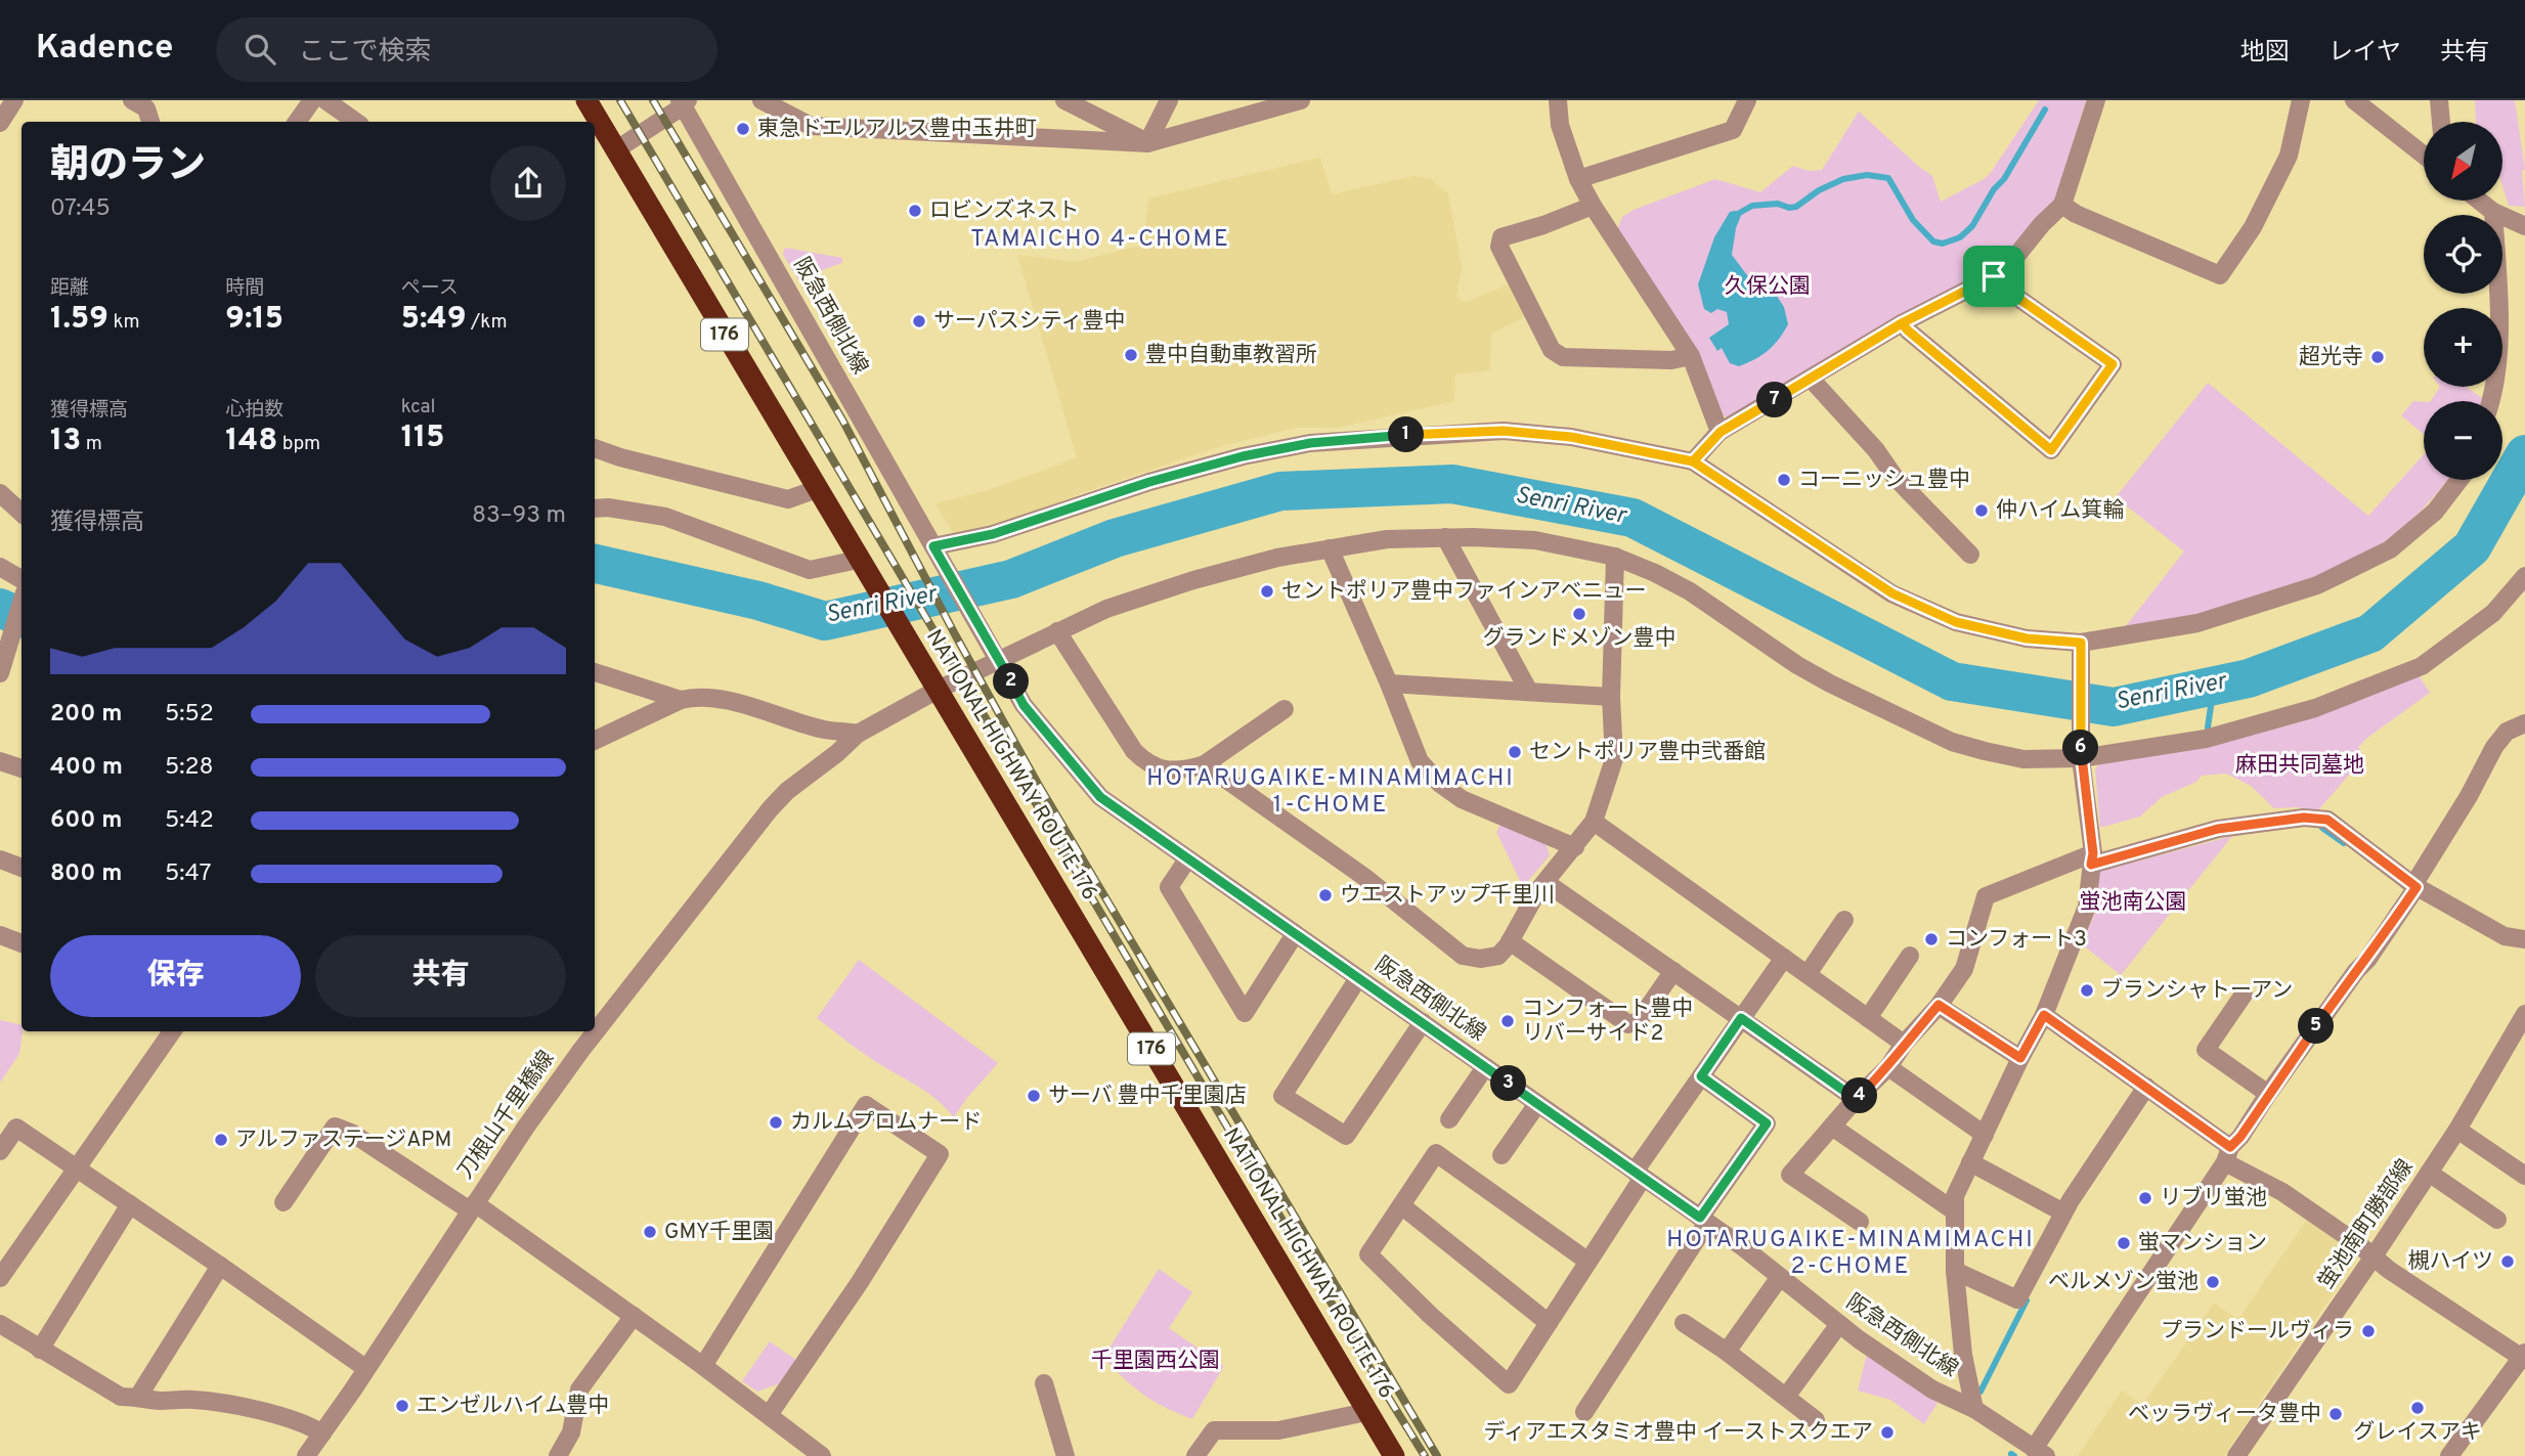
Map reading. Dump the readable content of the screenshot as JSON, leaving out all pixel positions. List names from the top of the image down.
{
  "streets": {
    "highway": ["176", "NATIONAL HIGHWAY ROUTE 176"],
    "street": ["阪急西側北線", "刀根山千里橋線", "蛍池南町勝部線"]
  },
  "crossings": [
    ["阪急西側北線", "刀根山千里橋線"],
    ["NATIONAL HIGHWAY ROUTE 176", "刀根山千里橋線"]
  ],
  "districts": ["TAMAICHO 4-CHOME", "HOTARUGAIKE-MINAMIMACHI 1-CHOME", "HOTARUGAIKE-MINAMIMACHI 2-CHOME"],
  "water": ["Senri River"],
  "parks": [
    "久保公園",
    "麻田共同墓地",
    "蛍池南公園",
    "千里園西公園"
  ],
  "places": [
    "東急ドエルアルス豊中玉井町",
    "ロビンズネスト",
    "サーパスシティ豊中",
    "豊中自動車教習所",
    "超光寺",
    "コーニッシュ豊中",
    "仲ハイム箕輪",
    "セントポリア豊中ファインアベニュー",
    "グランドメゾン豊中",
    "セントポリア豊中弐番館",
    "ウエストアップ千里川",
    "コンフォート3",
    "ブランシャトーアン",
    "コンフォート豊中 リバーサイド2",
    "サーバ 豊中千里園店",
    "カルムプロムナード",
    "アルファステージAPM",
    "リブリ蛍池",
    "GMY千里園",
    "蛍マンション",
    "槻ハイツ",
    "ベルメゾン蛍池",
    "プランドールヴィラ",
    "エンゼルハイム豊中",
    "グレイスアキ",
    "ベッラヴィータ豊中",
    "ディアエスタミオ豊中 イーストスクエア"
  ],
  "north": "bottom left",
  "page": {
    "header": "Kadence",
    "search": "ここで検索",
    "nav": ["地図", "レイヤ", "共有"],
    "map_buttons": ["+", "−"],
    "heading": ["朝のラン", "07:45"],
    "stats": [
      ["距離", "1.59 km"],
      ["時間", "9:15"],
      ["ペース", "5:49 /km"],
      ["獲得標高", "13 m"],
      ["心拍数", "148 bpm"],
      ["kcal", "115"]
    ],
    "pins": [
      "7",
      "1",
      "2",
      "6",
      "5",
      "3",
      "4"
    ],
    "chart": ["獲得標高", "83–93 m"],
    "list": [
      {
        "name": "200 m",
        "note": "5:52"
      },
      {
        "name": "400 m",
        "note": "5:28"
      },
      {
        "name": "600 m",
        "note": "5:42"
      },
      {
        "name": "800 m",
        "note": "5:47"
      }
    ],
    "buttons": ["保存", "共有"]
  }
}
